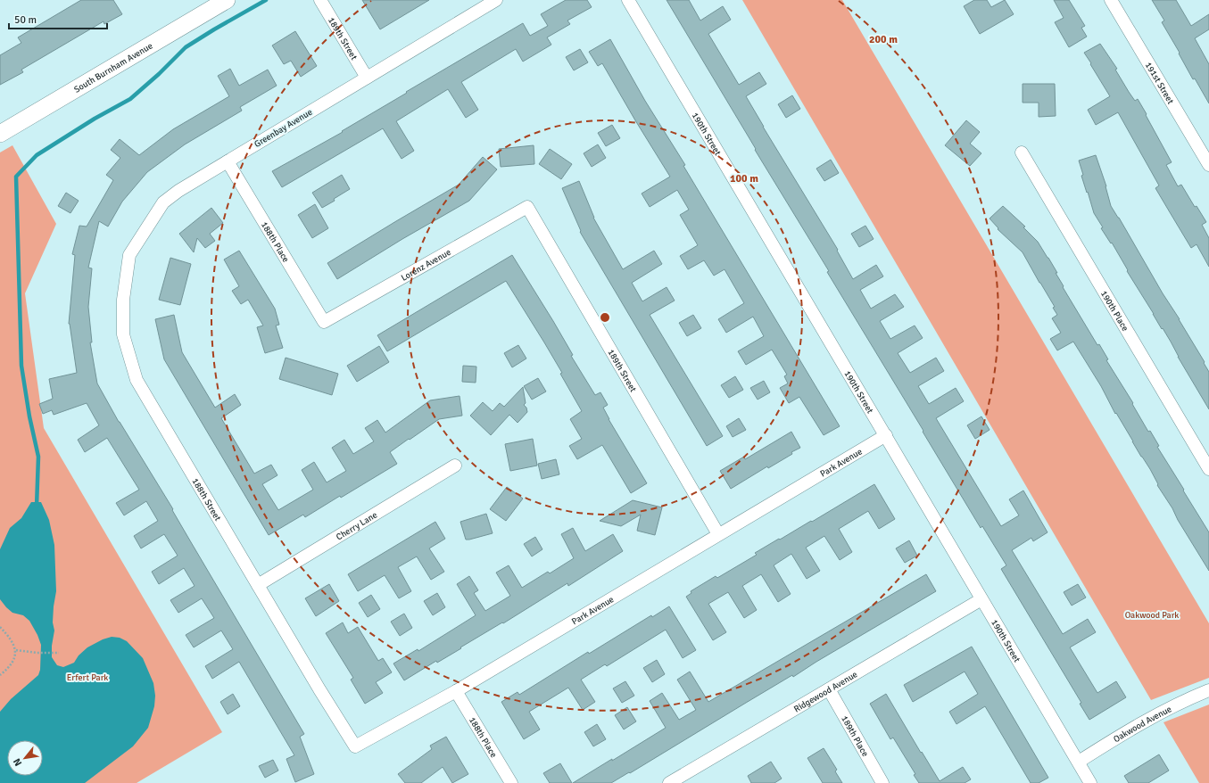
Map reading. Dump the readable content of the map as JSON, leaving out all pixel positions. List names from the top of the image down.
{
  "streets": {
    "main road": ["South Burnham Avenue"],
    "street": [
      "189th Street",
      "191st Street",
      "Greenbay Avenue",
      "190th Street",
      "188th Place",
      "Lorenz Avenue",
      "190th Place",
      "Park Avenue",
      "188th Street",
      "Cherry Lane",
      "Ridgewood Avenue",
      "Oakwood Avenue",
      "189th Place"
    ]
  },
  "crossings": [
    ["189th Street", "Greenbay Avenue"],
    ["189th Street", "Lorenz Avenue"],
    ["189th Street", "Park Avenue"],
    ["Greenbay Avenue", "188th Place"],
    ["Greenbay Avenue", "188th Street"],
    ["190th Street", "Park Avenue"],
    ["190th Street", "Ridgewood Avenue"],
    ["190th Street", "Oakwood Avenue"],
    ["188th Place", "Lorenz Avenue"],
    ["188th Place", "Park Avenue"],
    ["Park Avenue", "188th Street"],
    ["188th Street", "Cherry Lane"],
    ["Ridgewood Avenue", "189th Place"]
  ],
  "parks": ["Oakwood Park", "Erfert Park"],
  "scale_bar": "50 m",
  "north": "bottom left",
  "rings": ["200 m", "100 m"]
}
